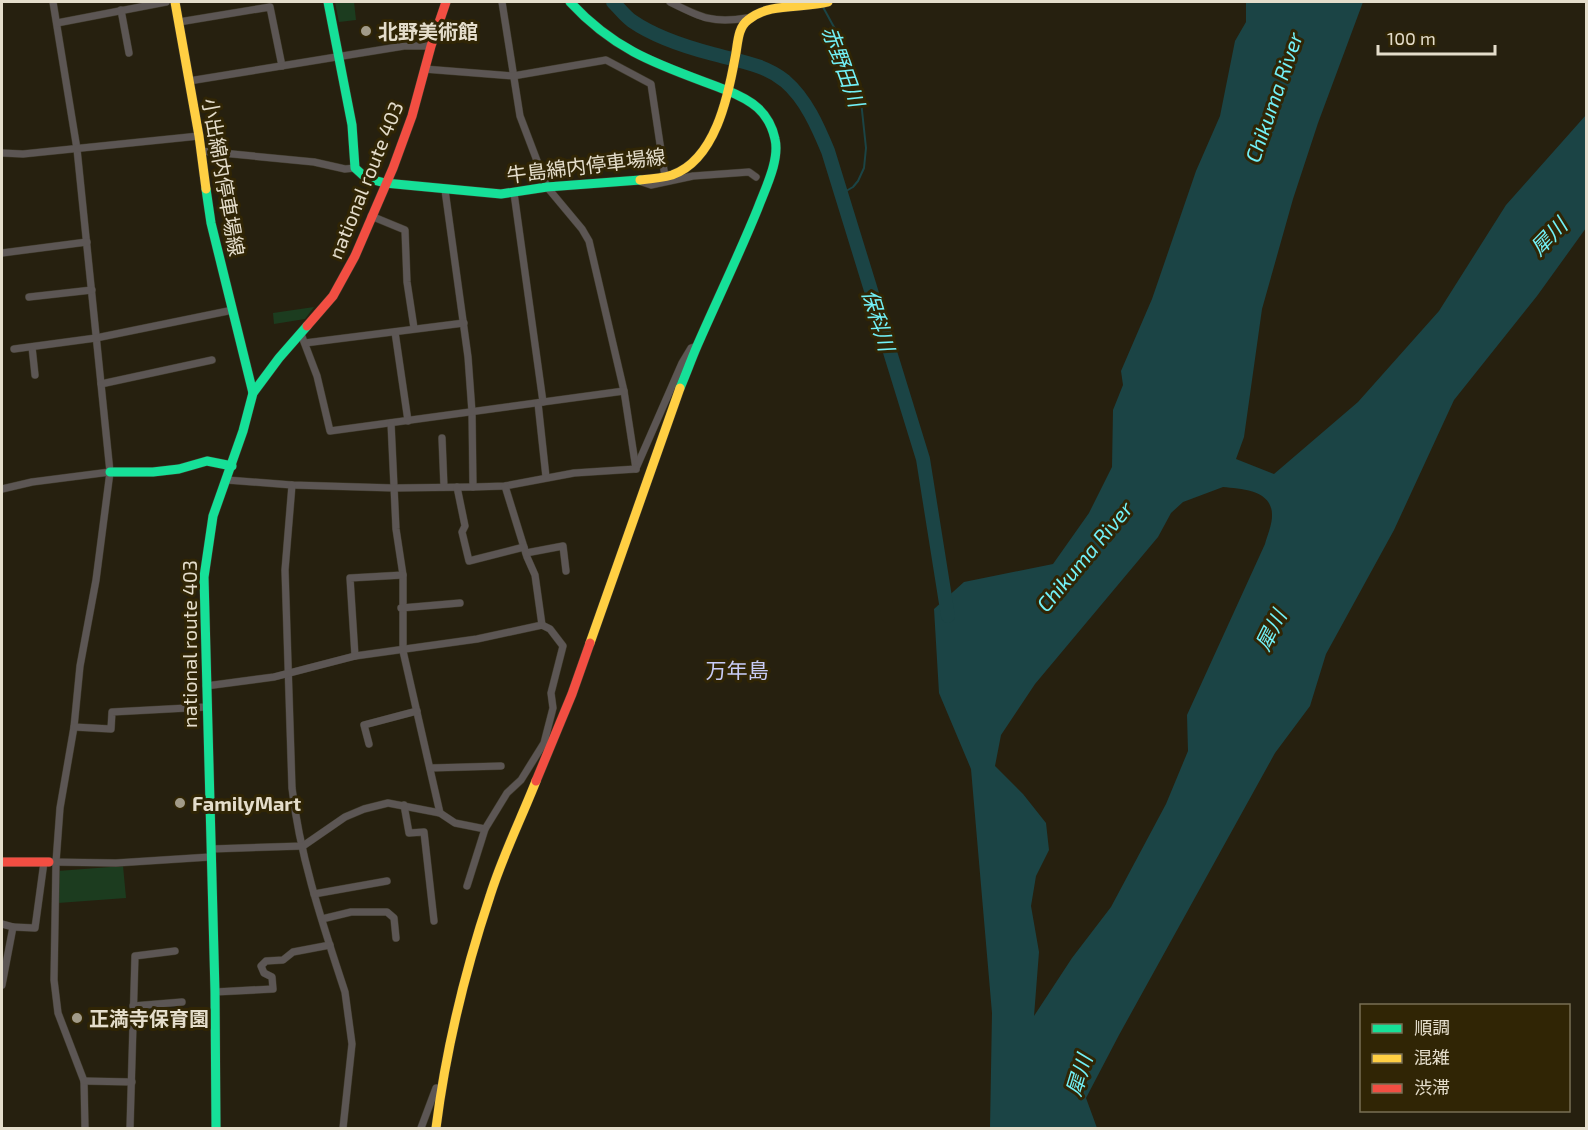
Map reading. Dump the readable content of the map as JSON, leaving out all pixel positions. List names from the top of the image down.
{
  "streets": {
    "main road": ["牛島綿内停車場線", "小出綿内停車場線", "national route 403"]
  },
  "crossings": [
    ["牛島綿内停車場線", "national route 403"],
    ["小出綿内停車場線", "national route 403"]
  ],
  "districts": ["万年島"],
  "water": [
    "赤野田川",
    "Chikuma River",
    "犀川",
    "保科川"
  ],
  "places": ["北野美術館", "FamilyMart", "正満寺保育園"],
  "legend": ["順調", "混雑", "渋滞"],
  "scale_bar": "100 m"
}
